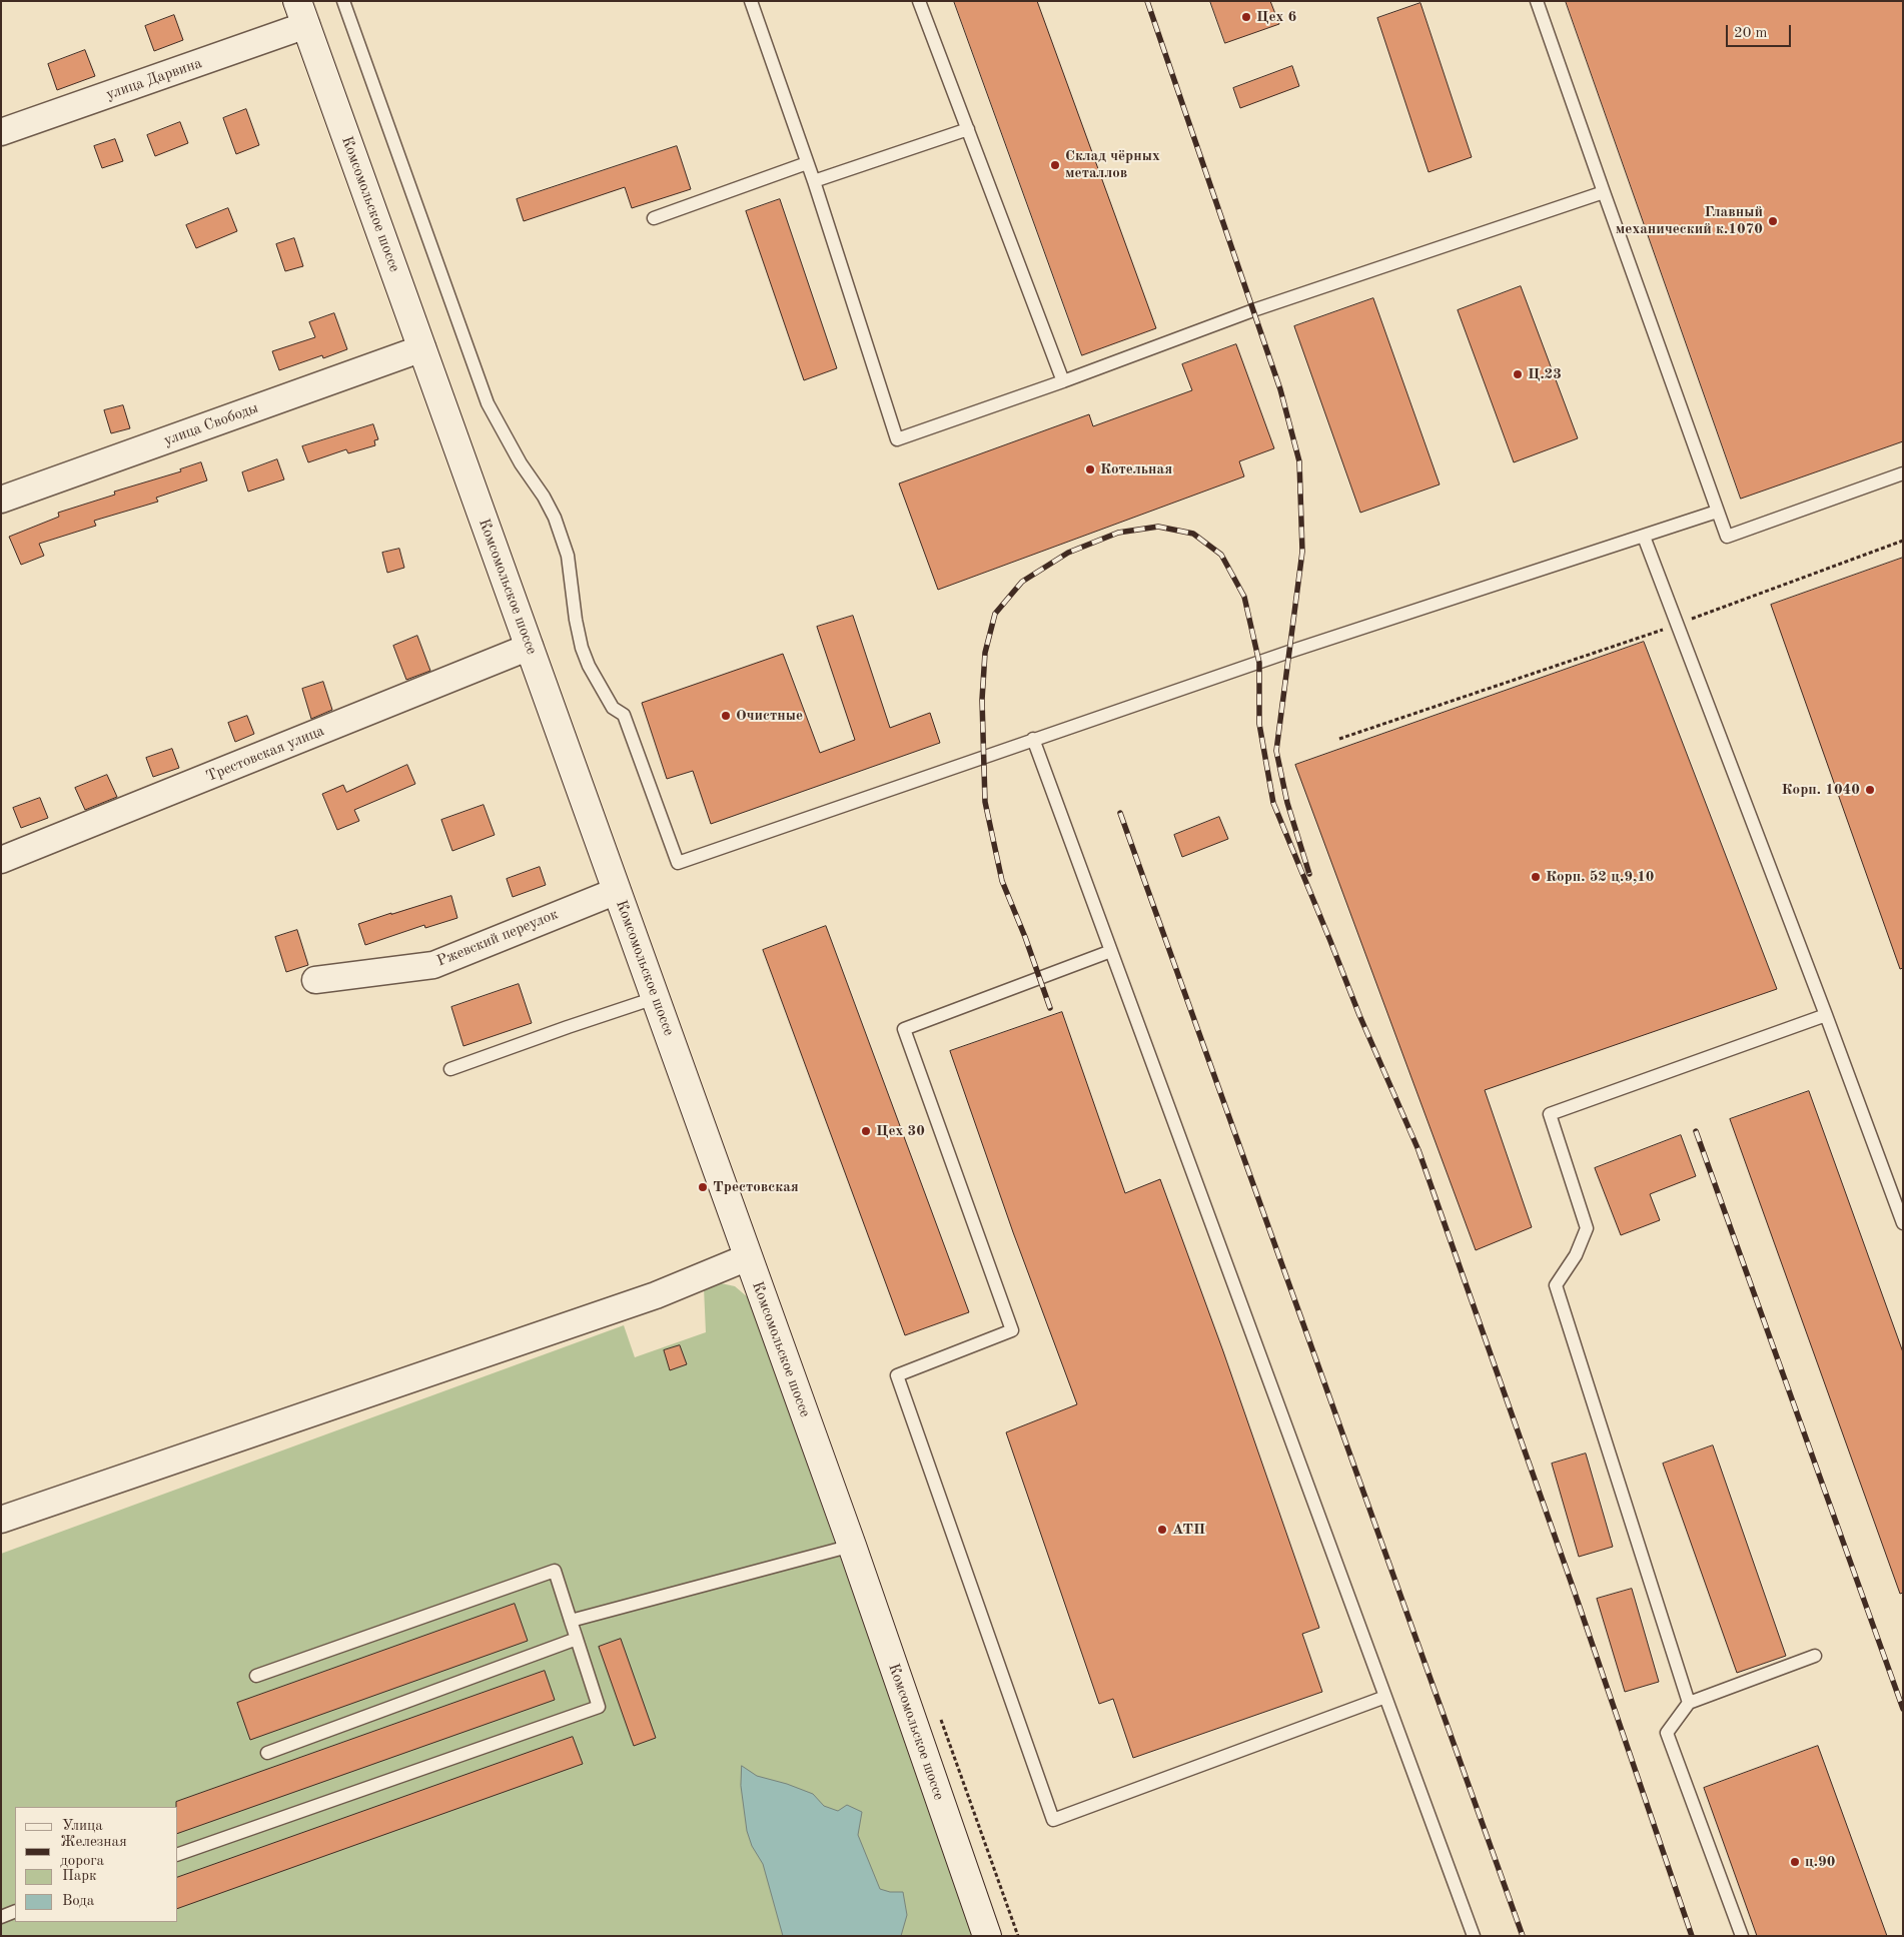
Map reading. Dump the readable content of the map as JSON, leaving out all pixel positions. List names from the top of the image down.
{
  "streets": {
    "main road": ["Комсомольское шоссе"],
    "street": [
      "улица Дарвина",
      "улица Свободы",
      "Трестовская улица",
      "Ржевский переулок"
    ]
  },
  "crossings": [
    ["улица Дарвина", "Комсомольское шоссе"],
    ["Комсомольское шоссе", "улица Свободы"],
    ["Комсомольское шоссе", "Трестовская улица"],
    ["Комсомольское шоссе", "Ржевский переулок"]
  ],
  "places": [
    "Цех 6",
    "Склад чёрных металлов",
    "Главный механический к.1070",
    "Ц.23",
    "Котельная",
    "Очистные",
    "Корп. 1040",
    "Корп. 52 ц.9,10",
    "Цех 30",
    "Трестовская",
    "АТП",
    "ц.90"
  ],
  "legend": [
    "Улица",
    "Железная дорога",
    "Парк",
    "Вода"
  ],
  "scale_bar": "20 m"
}
